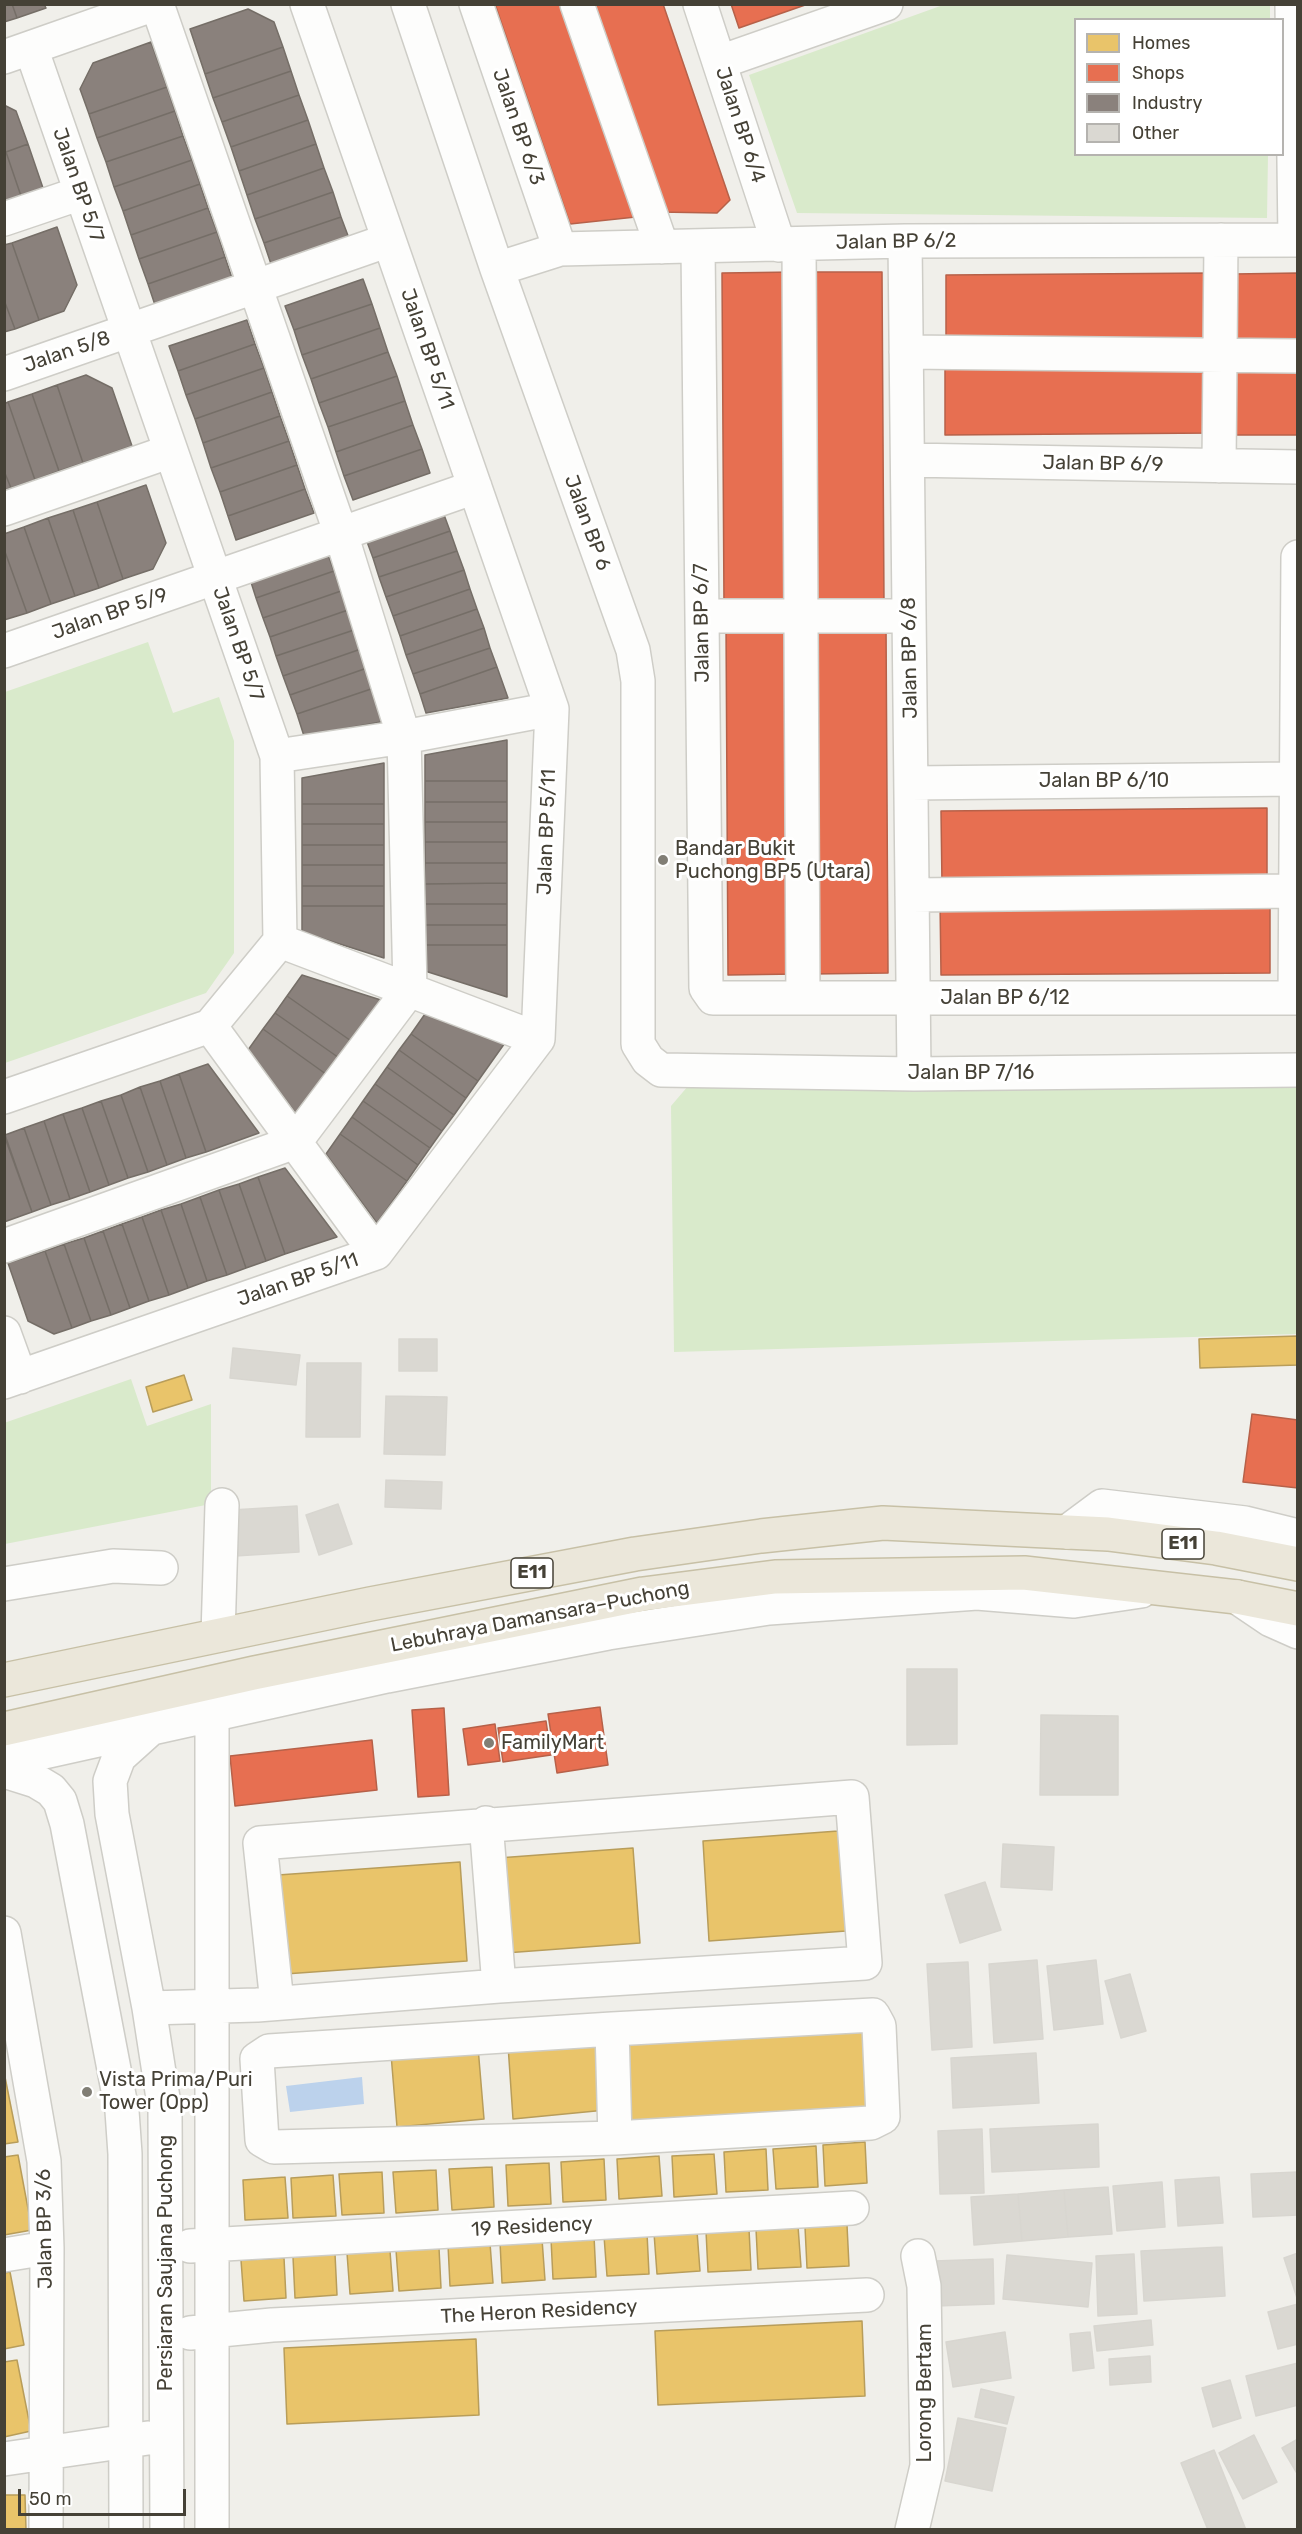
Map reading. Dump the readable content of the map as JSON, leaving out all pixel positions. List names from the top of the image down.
{
  "streets": {
    "highway": ["E11", "Lebuhraya Damansara–Puchong"],
    "street": [
      "Jalan BP 6/4",
      "Jalan BP 6/3",
      "Jalan BP 5/7",
      "Jalan BP 6/2",
      "Jalan BP 5/11",
      "Jalan 5/8",
      "Jalan BP 6/9",
      "Jalan BP 6",
      "Jalan BP 5/9",
      "Jalan BP 6/7",
      "Jalan BP 6/8",
      "Jalan BP 6/10",
      "Jalan BP 6/12",
      "Jalan BP 7/16",
      "19 Residency",
      "Jalan BP 3/6",
      "Persiaran Saujana Puchong",
      "The Heron Residency",
      "Lorong Bertam"
    ]
  },
  "crossings": [
    ["Jalan BP 6/4", "Jalan BP 6/2"],
    ["Jalan BP 6/4", "Jalan BP 6/12"],
    ["Jalan BP 6/3", "Jalan BP 6/2"],
    ["Jalan BP 5/7", "Jalan 5/8"],
    ["Jalan BP 5/7", "Jalan BP 5/9"],
    ["Jalan BP 6/2", "Jalan BP 6"],
    ["Jalan BP 6/2", "Jalan BP 6/7"],
    ["Jalan BP 6/2", "Jalan BP 6/8"],
    ["Jalan BP 5/11", "Jalan 5/8"],
    ["Jalan BP 5/11", "Jalan BP 5/9"],
    ["Jalan BP 6/9", "Jalan BP 6/8"],
    ["Jalan BP 6", "Jalan BP 7/16"],
    ["Jalan BP 6/7", "Jalan BP 6/12"],
    ["Jalan BP 6/8", "Jalan BP 6/10"],
    ["Jalan BP 6/8", "Jalan BP 6/12"],
    ["Jalan BP 6/8", "Jalan BP 7/16"],
    ["19 Residency", "Persiaran Saujana Puchong"],
    ["Persiaran Saujana Puchong", "The Heron Residency"]
  ],
  "places": ["Bandar Bukit Puchong BP5 (Utara)", "FamilyMart", "Vista Prima/Puri Tower (Opp)"],
  "legend": [
    "Homes",
    "Shops",
    "Industry",
    "Other"
  ],
  "scale_bar": "50 m"
}
